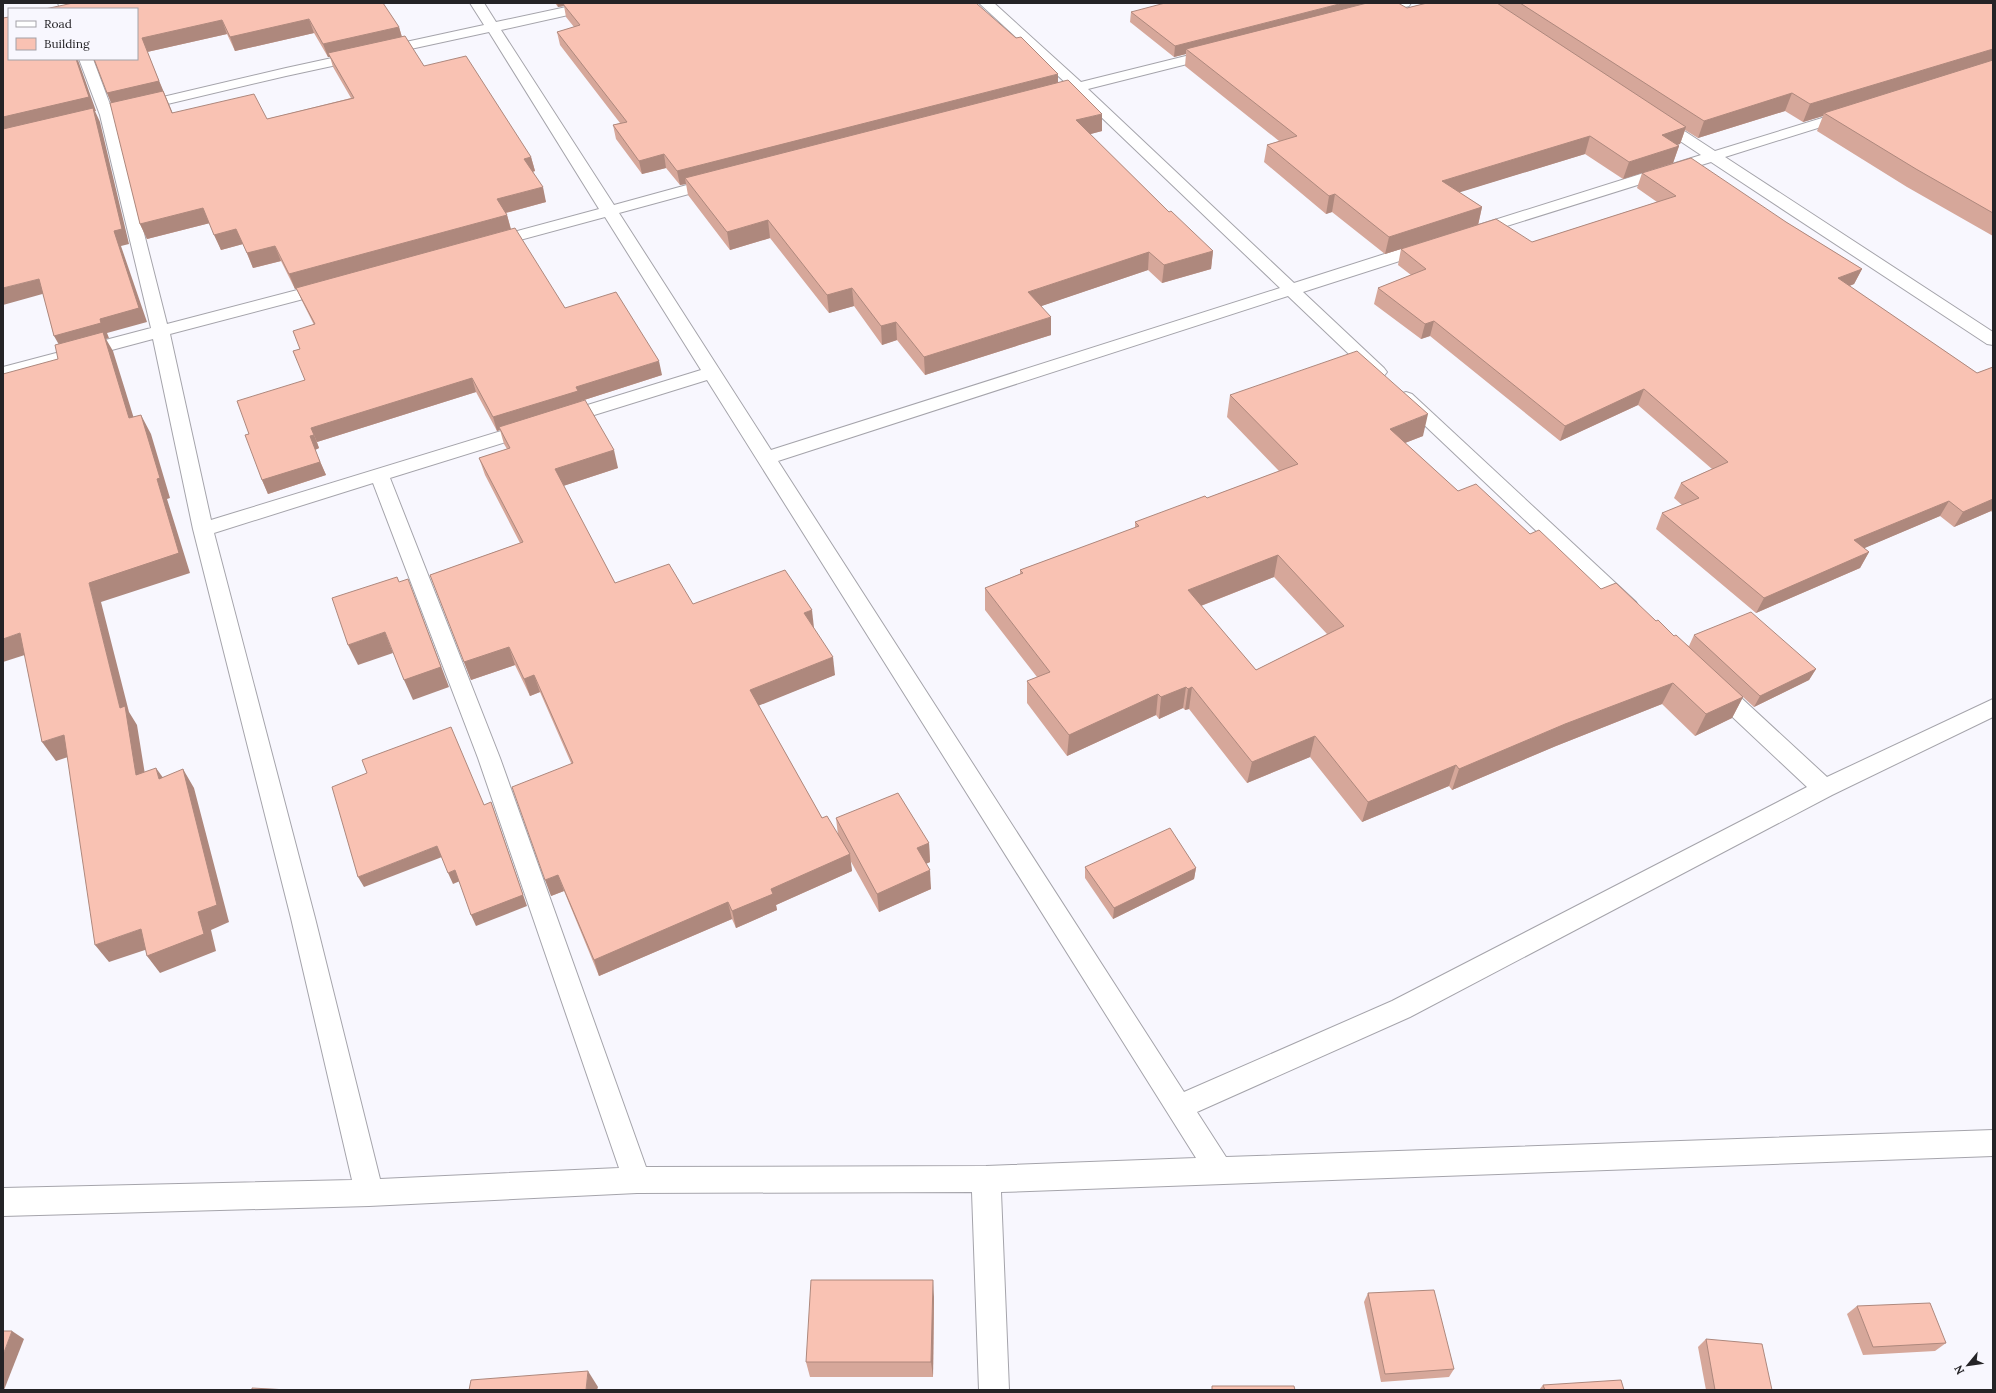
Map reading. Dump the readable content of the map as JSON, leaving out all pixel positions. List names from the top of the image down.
{
  "legend": ["Road", "Building"],
  "north": "bottom left"
}
